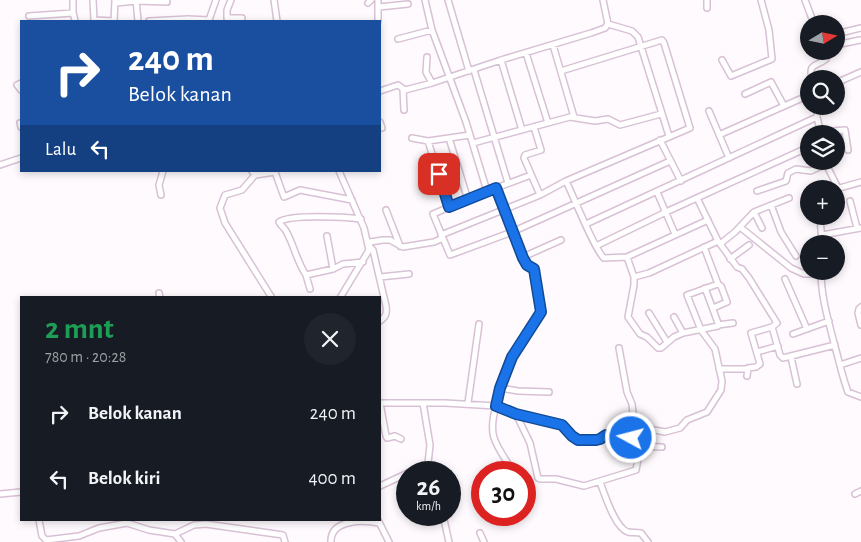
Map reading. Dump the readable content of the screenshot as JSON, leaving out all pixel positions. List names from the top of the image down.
{
  "north": "right",
  "page": {
    "map_buttons": ["+", "−"],
    "turn": ["240 m", "Belok kanan"],
    "then": "Lalu",
    "heading": ["2 mnt", "780 m · 20:28"],
    "list": [
      {
        "name": "Belok kanan",
        "value": "240 m"
      },
      {
        "name": "Belok kiri",
        "value": "400 m"
      }
    ],
    "speed": "26 km/h",
    "limit": "30"
  }
}
